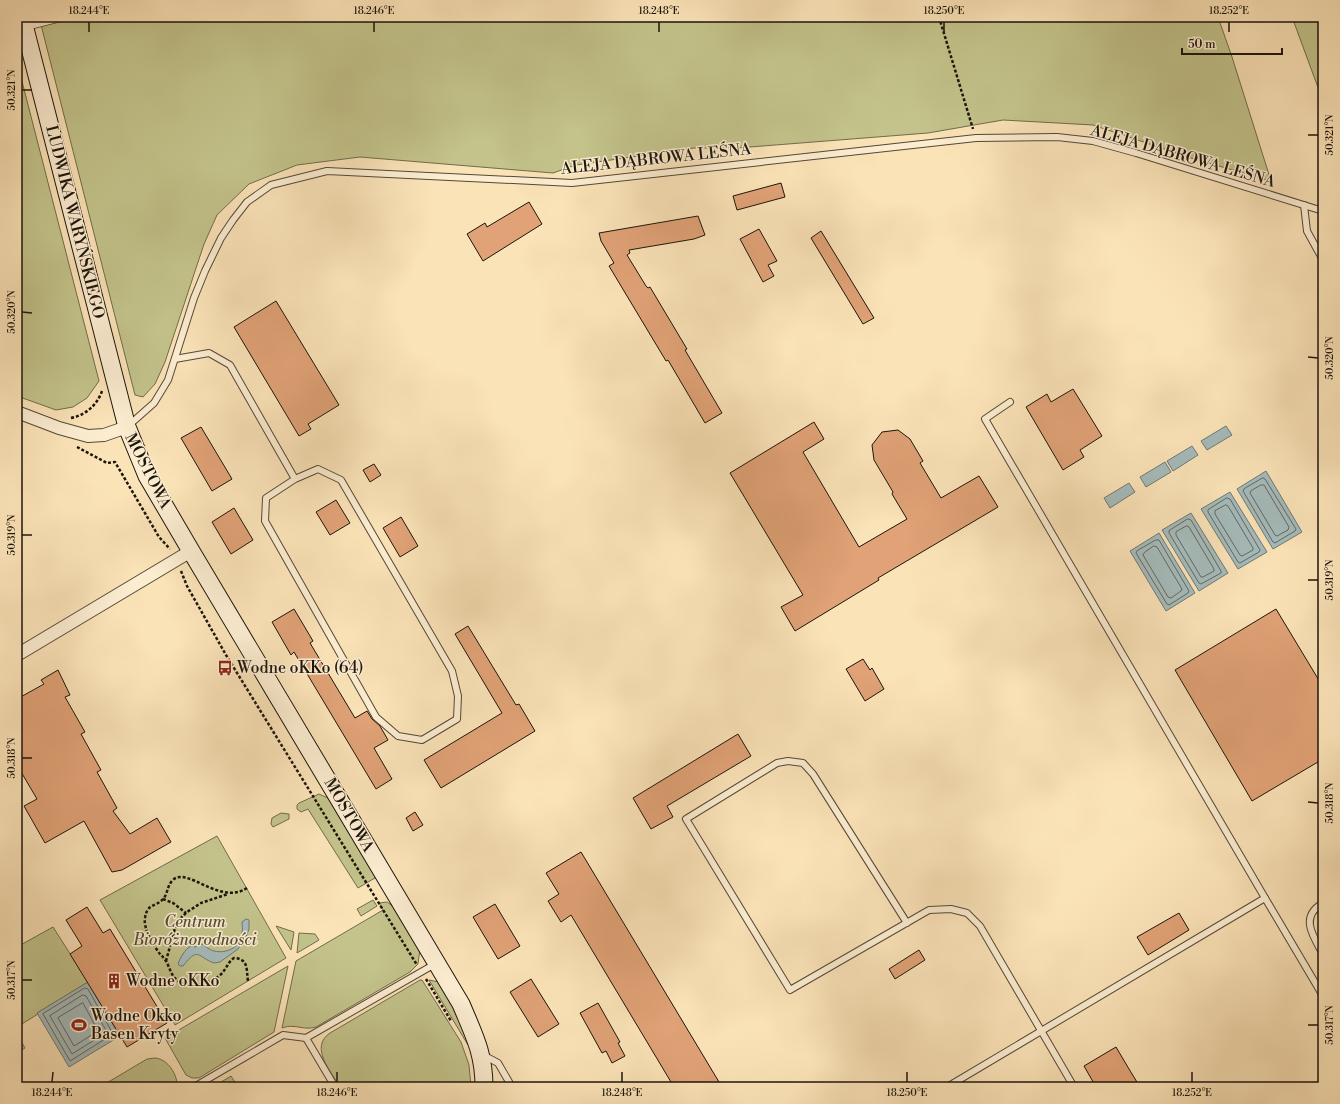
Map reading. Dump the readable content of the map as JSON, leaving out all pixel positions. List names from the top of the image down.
{
  "streets": {
    "street": ["LUDWIKA WARYŃSKIEGO", "MOSTOWA"],
    "lane": ["ALEJA DĄBROWA LEŚNA"]
  },
  "crossings": [
    ["ALEJA DĄBROWA LEŚNA", "LUDWIKA WARYŃSKIEGO"],
    ["ALEJA DĄBROWA LEŚNA", "MOSTOWA"],
    ["LUDWIKA WARYŃSKIEGO", "MOSTOWA"]
  ],
  "parks": ["Centrum Bioróżnorodności"],
  "places": {
    "bus stop": ["Wodne oKKo (64)"],
    "building": ["Wodne oKKo"],
    "sports": ["Wodne Okko Basen Kryty"]
  },
  "scale_bar": "50 m",
  "coordinates": [
    "18.244°E",
    "18.246°E",
    "18.248°E",
    "18.250°E",
    "18.252°E",
    "50.321°N",
    "50.320°N",
    "50.319°N",
    "50.318°N",
    "50.317°N"
  ]
}
